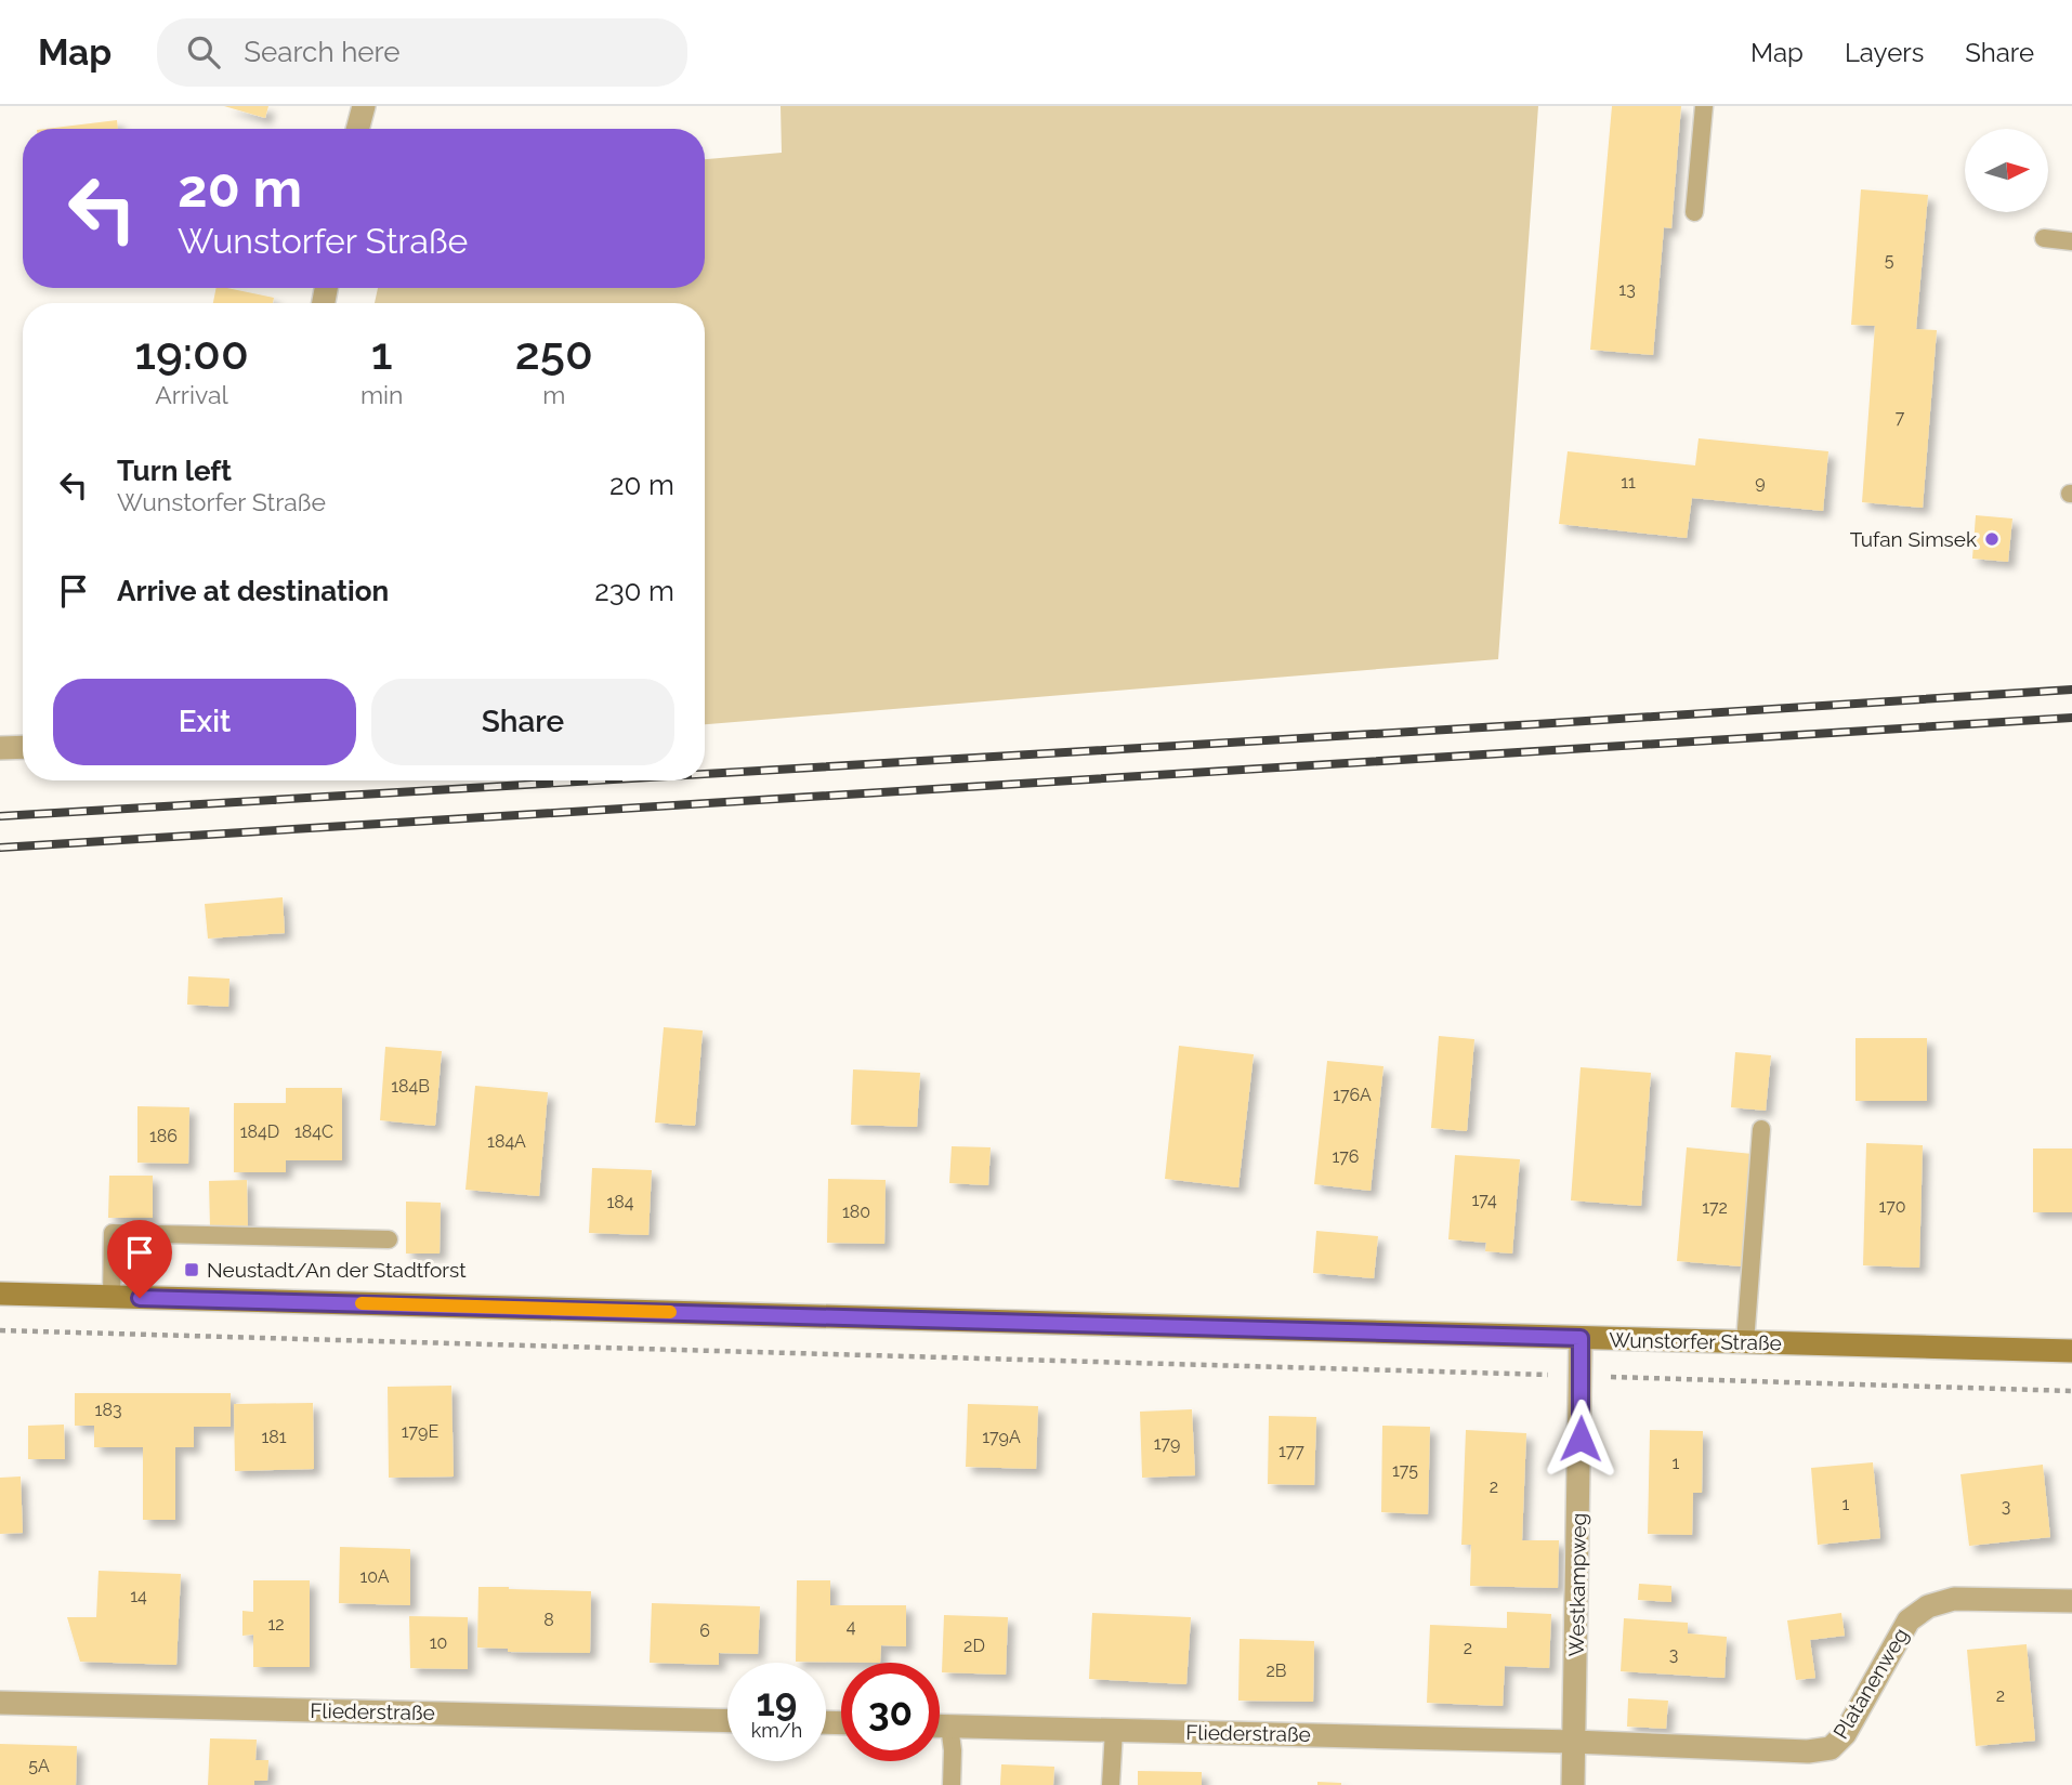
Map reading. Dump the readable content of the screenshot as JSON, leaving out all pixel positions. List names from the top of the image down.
{
  "streets": {
    "street": [
      "Wunstorfer Straße",
      "Westkampweg",
      "Platanenweg",
      "Fliederstraße"
    ]
  },
  "crossings": [
    ["Wunstorfer Straße", "Westkampweg"],
    ["Westkampweg", "Platanenweg"],
    ["Westkampweg", "Fliederstraße"],
    ["Platanenweg", "Fliederstraße"]
  ],
  "places": {
    "other": ["Tufan Simsek"],
    "transit": ["Neustadt/An der Stadtforst"]
  },
  "house_numbers": [
    "5",
    "13",
    "7",
    "11",
    "9",
    "184B",
    "176A",
    "184D",
    "184C",
    "186",
    "184A",
    "176",
    "174",
    "184",
    "170",
    "172",
    "180",
    "183",
    "179E",
    "181",
    "179A",
    "179",
    "177",
    "1",
    "175",
    "2",
    "1",
    "3",
    "10A",
    "14",
    "8",
    "12",
    "4",
    "6",
    "10",
    "2D",
    "2",
    "3",
    "2B",
    "2",
    "5A"
  ],
  "north": "right",
  "page": {
    "header": "Map",
    "search": "Search here",
    "nav": ["Map", "Layers", "Share"],
    "turn": ["20 m", "Wunstorfer Straße"],
    "eta": [
      "19:00",
      "Arrival",
      "1",
      "min",
      "250",
      "m"
    ],
    "list": [
      {
        "name": "Turn left",
        "note": "Wunstorfer Straße",
        "value": "20 m"
      },
      {
        "name": "Arrive at destination",
        "value": "230 m"
      }
    ],
    "buttons": ["Exit", "Share"],
    "speed": "19 km/h",
    "limit": "30"
  }
}
